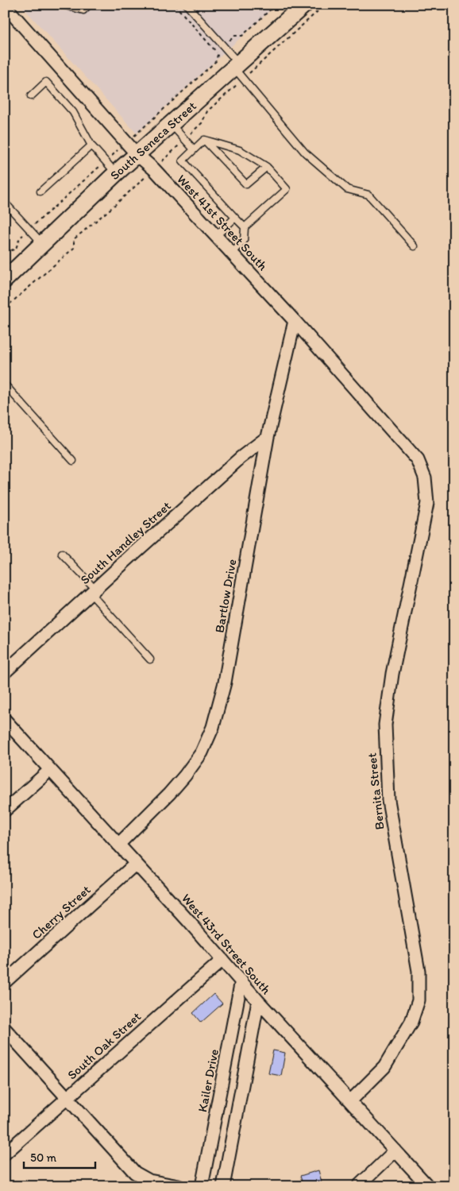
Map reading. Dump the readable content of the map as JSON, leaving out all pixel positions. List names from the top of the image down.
{
  "streets": {
    "street": [
      "South Seneca Street",
      "West 41st Street South",
      "South Handley Street",
      "Bartlow Drive",
      "Bernita Street",
      "Cherry Street",
      "West 43rd Street South",
      "South Oak Street",
      "Kailer Drive"
    ]
  },
  "crossings": [
    ["South Seneca Street", "West 41st Street South"],
    ["West 41st Street South", "Bartlow Drive"],
    ["West 41st Street South", "Bernita Street"],
    ["South Handley Street", "Bartlow Drive"],
    ["Bartlow Drive", "West 43rd Street South"],
    ["Bernita Street", "West 43rd Street South"],
    ["Cherry Street", "West 43rd Street South"],
    ["West 43rd Street South", "South Oak Street"],
    ["West 43rd Street South", "Kailer Drive"]
  ],
  "scale_bar": "50 m"
}
